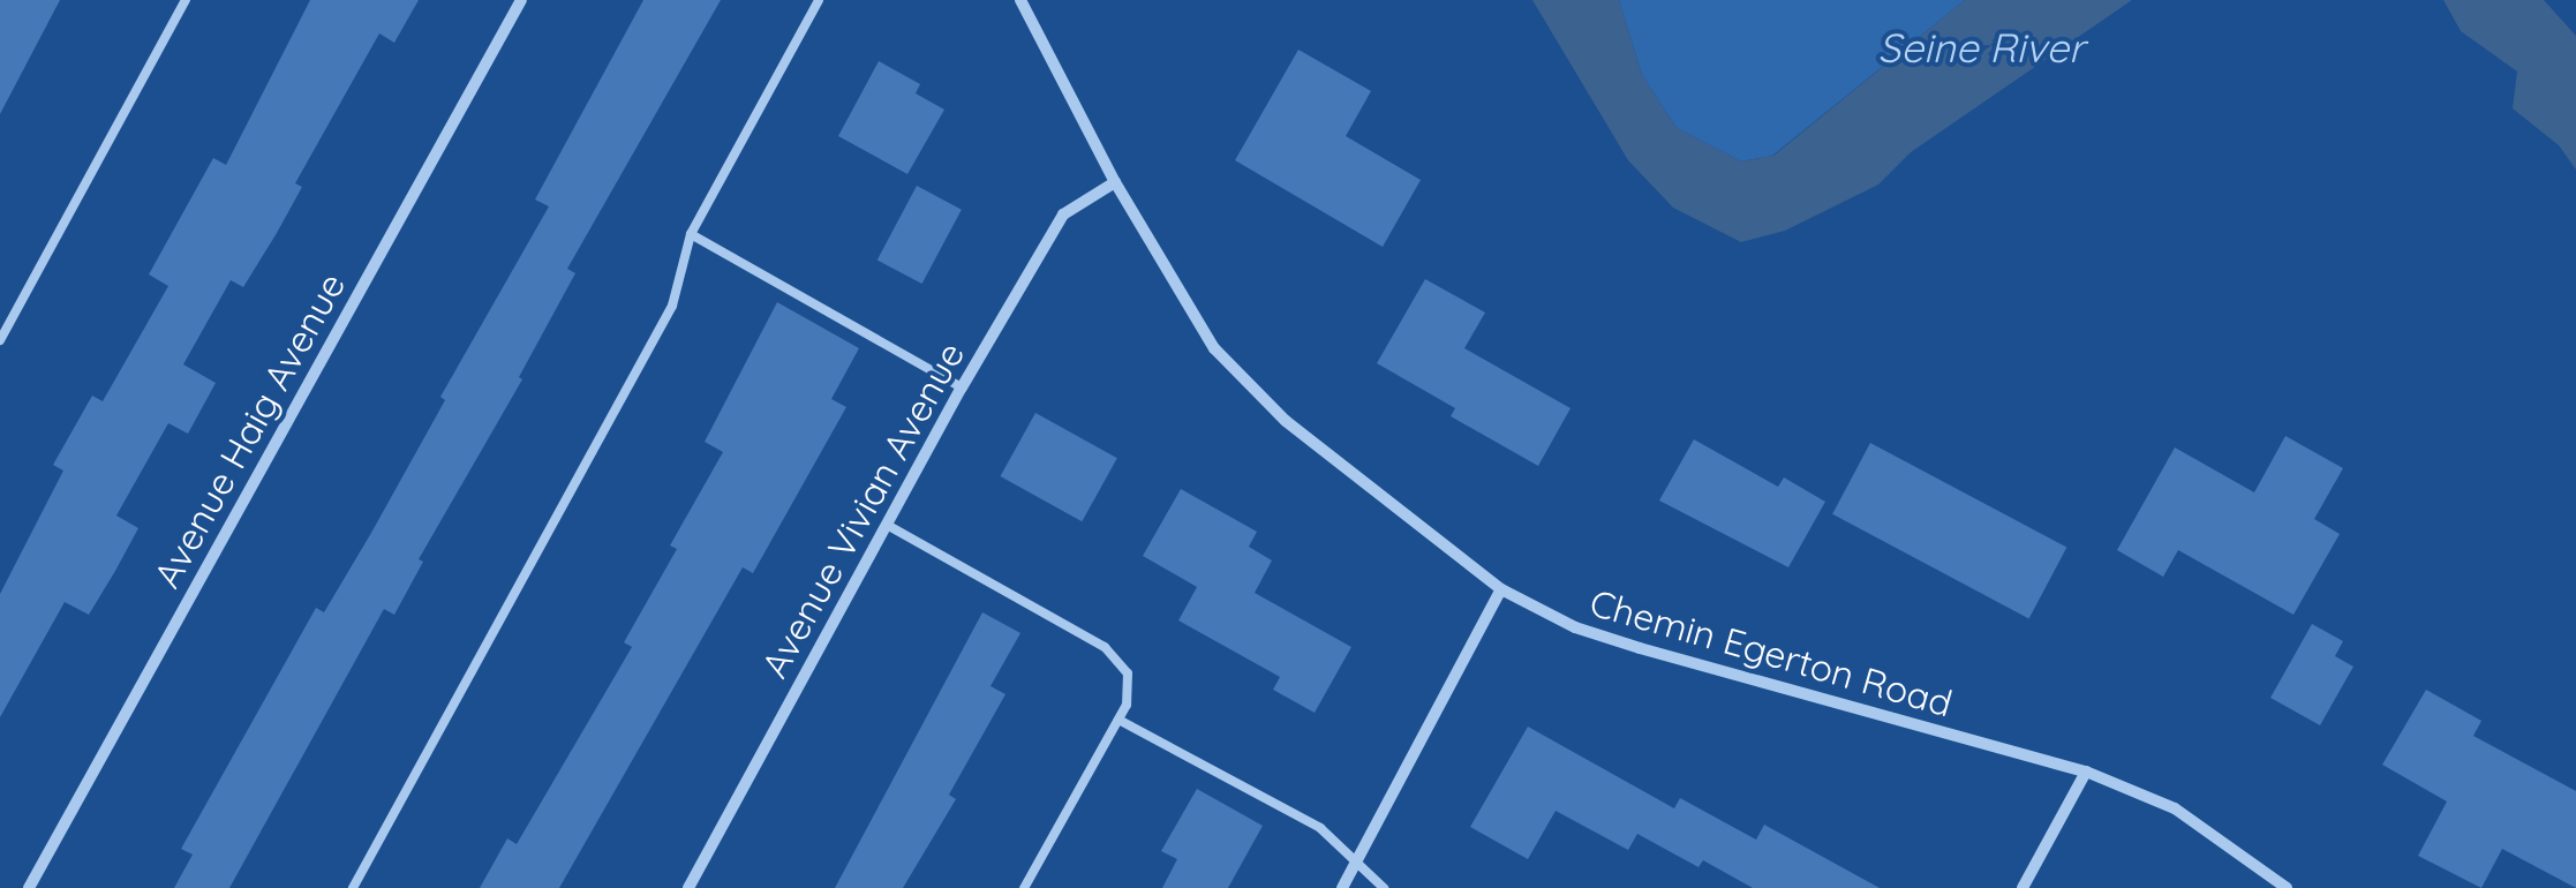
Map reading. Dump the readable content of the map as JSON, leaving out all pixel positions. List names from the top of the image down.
{
  "streets": {
    "street": ["Avenue Haig Avenue", "Avenue Vivian Avenue", "Chemin Egerton Road"]
  },
  "crossings": [
    ["Avenue Vivian Avenue", "Chemin Egerton Road"]
  ],
  "water": ["Seine River"]
}
